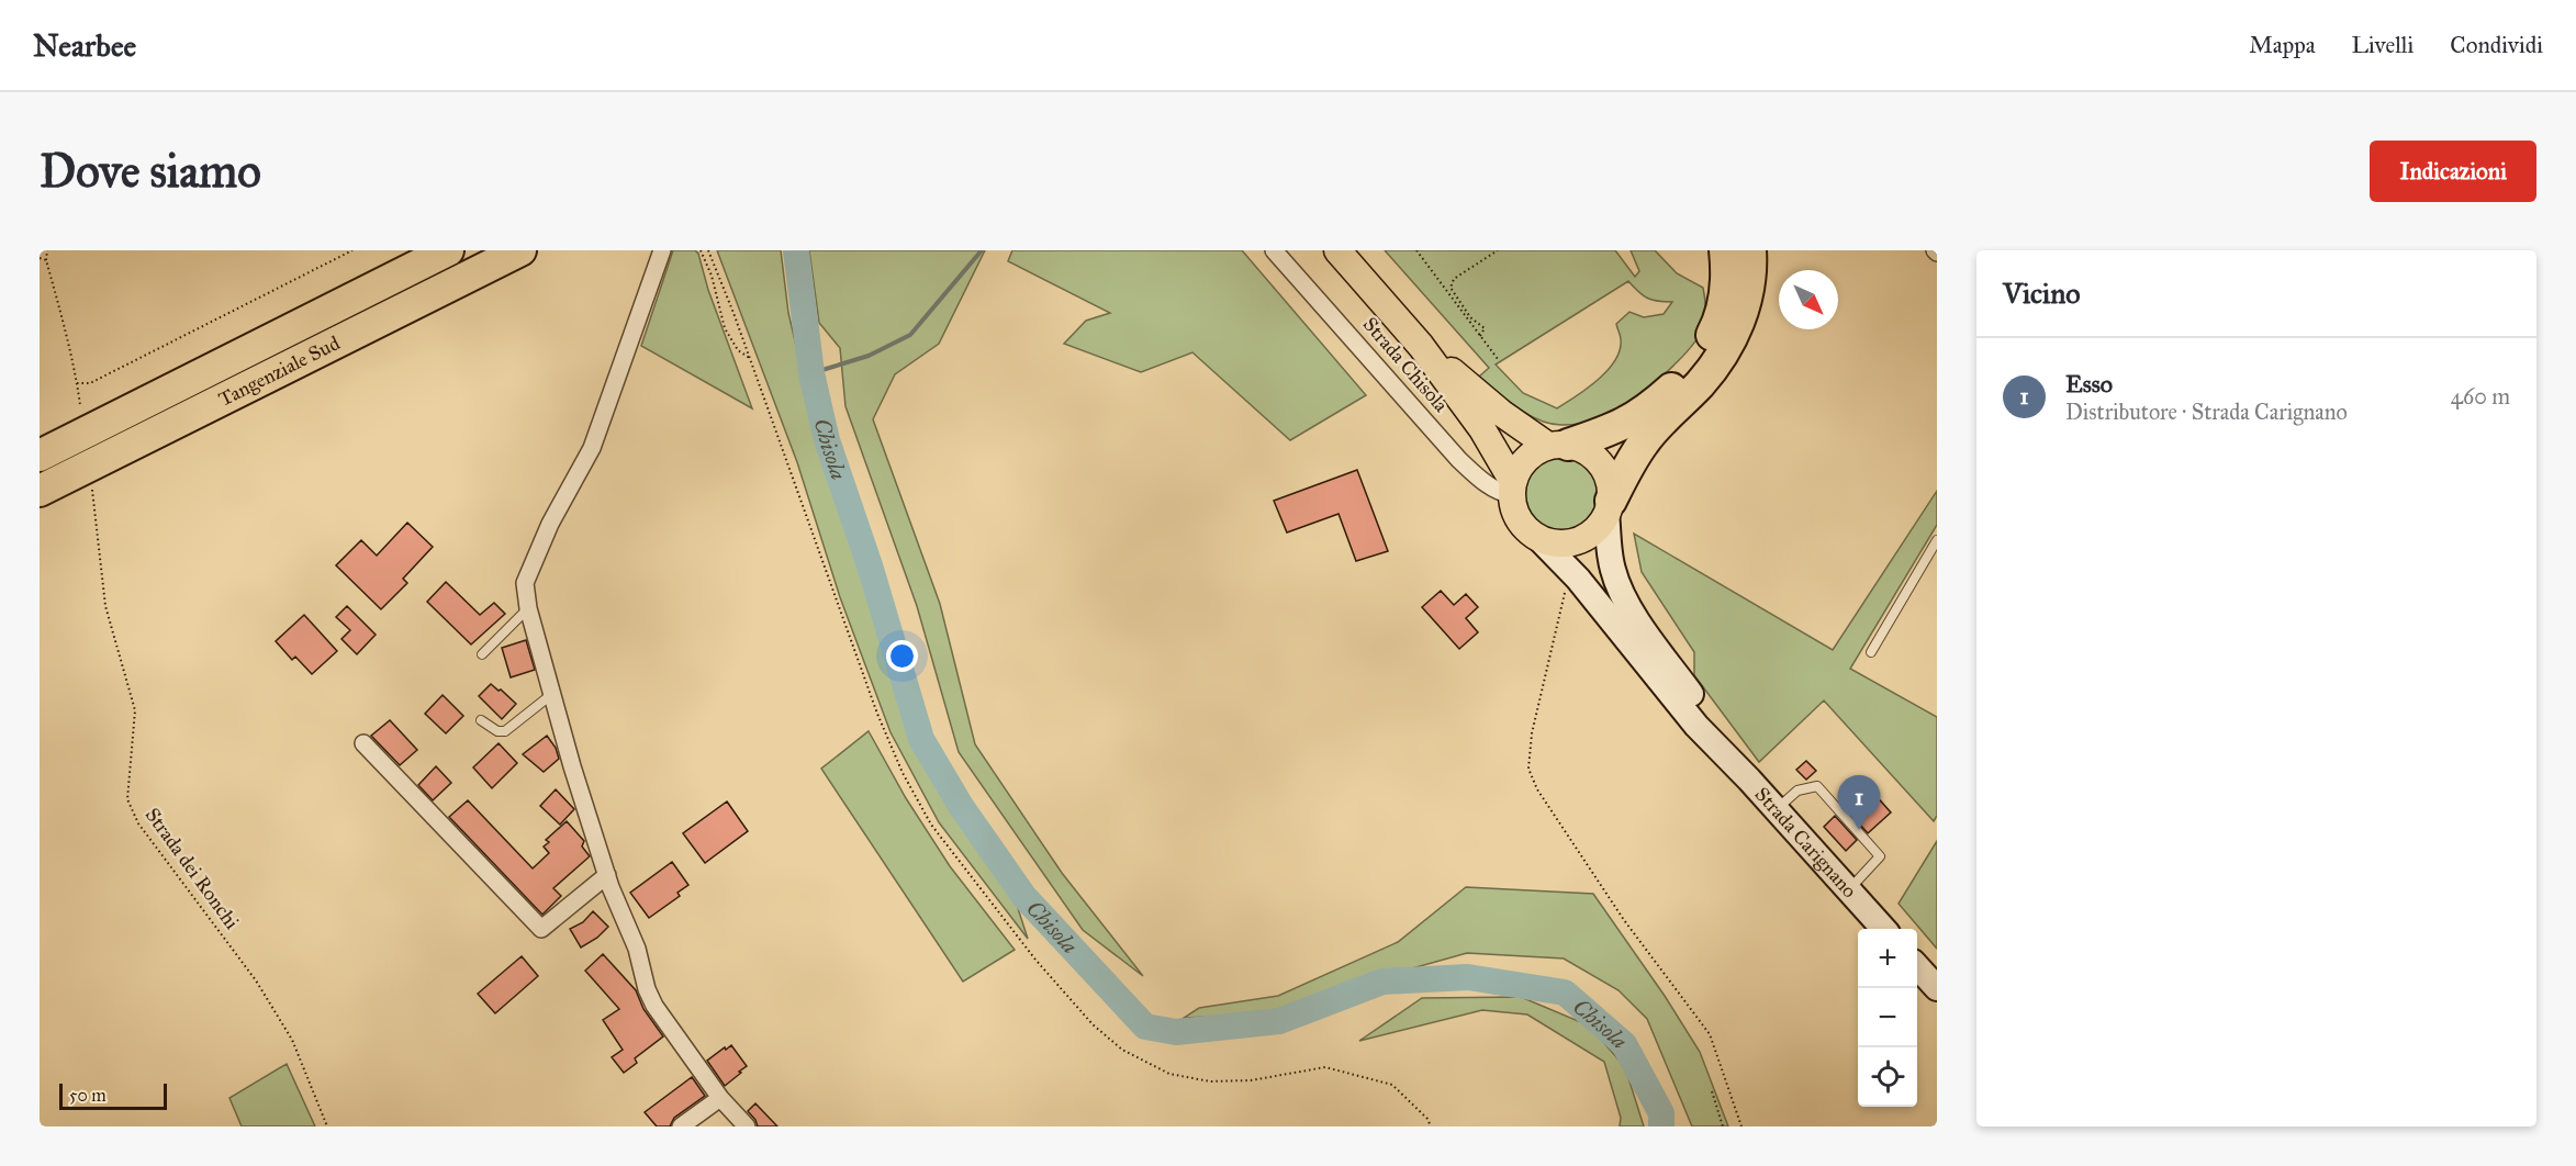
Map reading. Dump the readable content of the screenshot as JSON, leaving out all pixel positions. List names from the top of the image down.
{
  "streets": {
    "highway": ["Tangenziale Sud"],
    "main road": ["Strada Carignano"],
    "street": ["Strada Chisola"],
    "path": ["Strada dei Ronchi"]
  },
  "water": ["Chisola"],
  "scale_bar": "50 m",
  "north": "bottom right",
  "page": {
    "header": "Nearbee",
    "nav": ["Mappa", "Livelli", "Condividi"],
    "buttons": "Indicazioni",
    "title": "Dove siamo",
    "heading": "Vicino",
    "list": [
      {
        "mark": "1",
        "name": "Esso",
        "note": "Distributore · Strada Carignano",
        "value": "460 m"
      }
    ],
    "pins": "1",
    "map_buttons": ["+", "−"],
    "scale": "50 m"
  }
}
